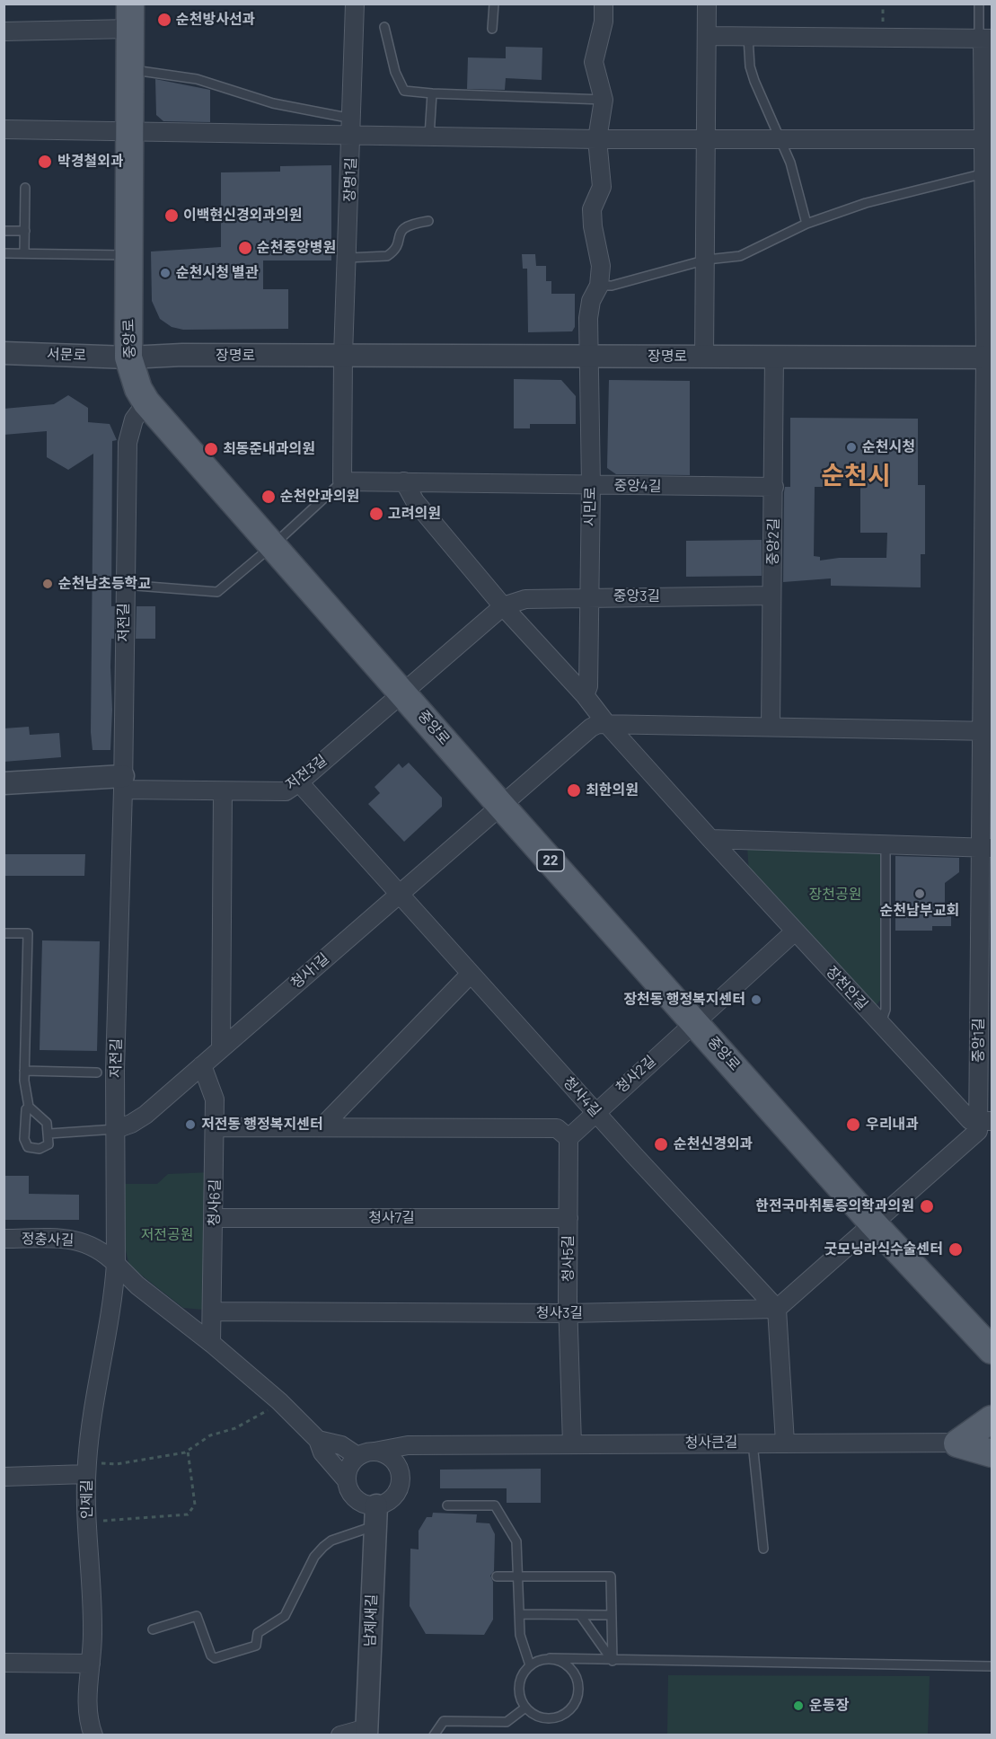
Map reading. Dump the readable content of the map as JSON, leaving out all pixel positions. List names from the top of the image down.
{
  "streets": {
    "main road": ["중앙로", "22"],
    "street": [
      "장명1길",
      "서문로",
      "장명로",
      "중앙4길",
      "시민로",
      "중앙2길",
      "중앙3길",
      "저전길",
      "저전3길",
      "청사1길",
      "장천안길",
      "중앙1길",
      "청사2길",
      "청사4길",
      "청사6길",
      "청사7길",
      "정충사길",
      "청사5길",
      "청사3길",
      "청사큰길",
      "인제길",
      "남제새길"
    ]
  },
  "crossings": [
    ["장명1길", "장명로"],
    ["중앙로", "서문로"],
    ["중앙로", "장명로"],
    ["중앙로", "중앙3길"],
    ["중앙로", "저전길"],
    ["중앙로", "저전3길"],
    ["중앙로", "청사1길"],
    ["중앙로", "청사2길"],
    ["서문로", "장명로"],
    ["장명로", "시민로"],
    ["장명로", "중앙2길"],
    ["장명로", "중앙1길"],
    ["중앙4길", "시민로"],
    ["중앙4길", "중앙2길"],
    ["시민로", "중앙3길"],
    ["중앙2길", "중앙3길"],
    ["중앙3길", "저전3길"],
    ["저전길", "저전3길"],
    ["저전길", "청사1길"],
    ["저전길", "정충사길"],
    ["저전길", "인제길"],
    ["저전3길", "청사4길"],
    ["청사1길", "청사4길"],
    ["청사1길", "청사6길"],
    ["장천안길", "중앙1길"],
    ["장천안길", "청사2길"],
    ["청사2길", "청사4길"],
    ["청사2길", "청사5길"],
    ["청사4길", "청사3길"],
    ["청사6길", "청사7길"],
    ["청사6길", "청사3길"],
    ["청사7길", "청사5길"],
    ["정충사길", "인제길"],
    ["청사5길", "청사3길"],
    ["청사5길", "청사큰길"],
    ["청사큰길", "남제새길"]
  ],
  "districts": ["순천시"],
  "parks": ["장천공원", "저전공원"],
  "places": [
    "순천방사선과",
    "박경철외과",
    "이백현신경외과의원",
    "순천중앙병원",
    "순천시청 별관",
    "순천시청",
    "최동준내과의원",
    "순천안과의원",
    "고려의원",
    "순천남초등학교",
    "최한의원",
    "순천남부교회",
    "장천동 행정복지센터",
    "저전동 행정복지센터",
    "우리내과",
    "순천신경외과",
    "한전국마취통증의학과의원",
    "굿모닝라식수술센터",
    "운동장"
  ]
}
